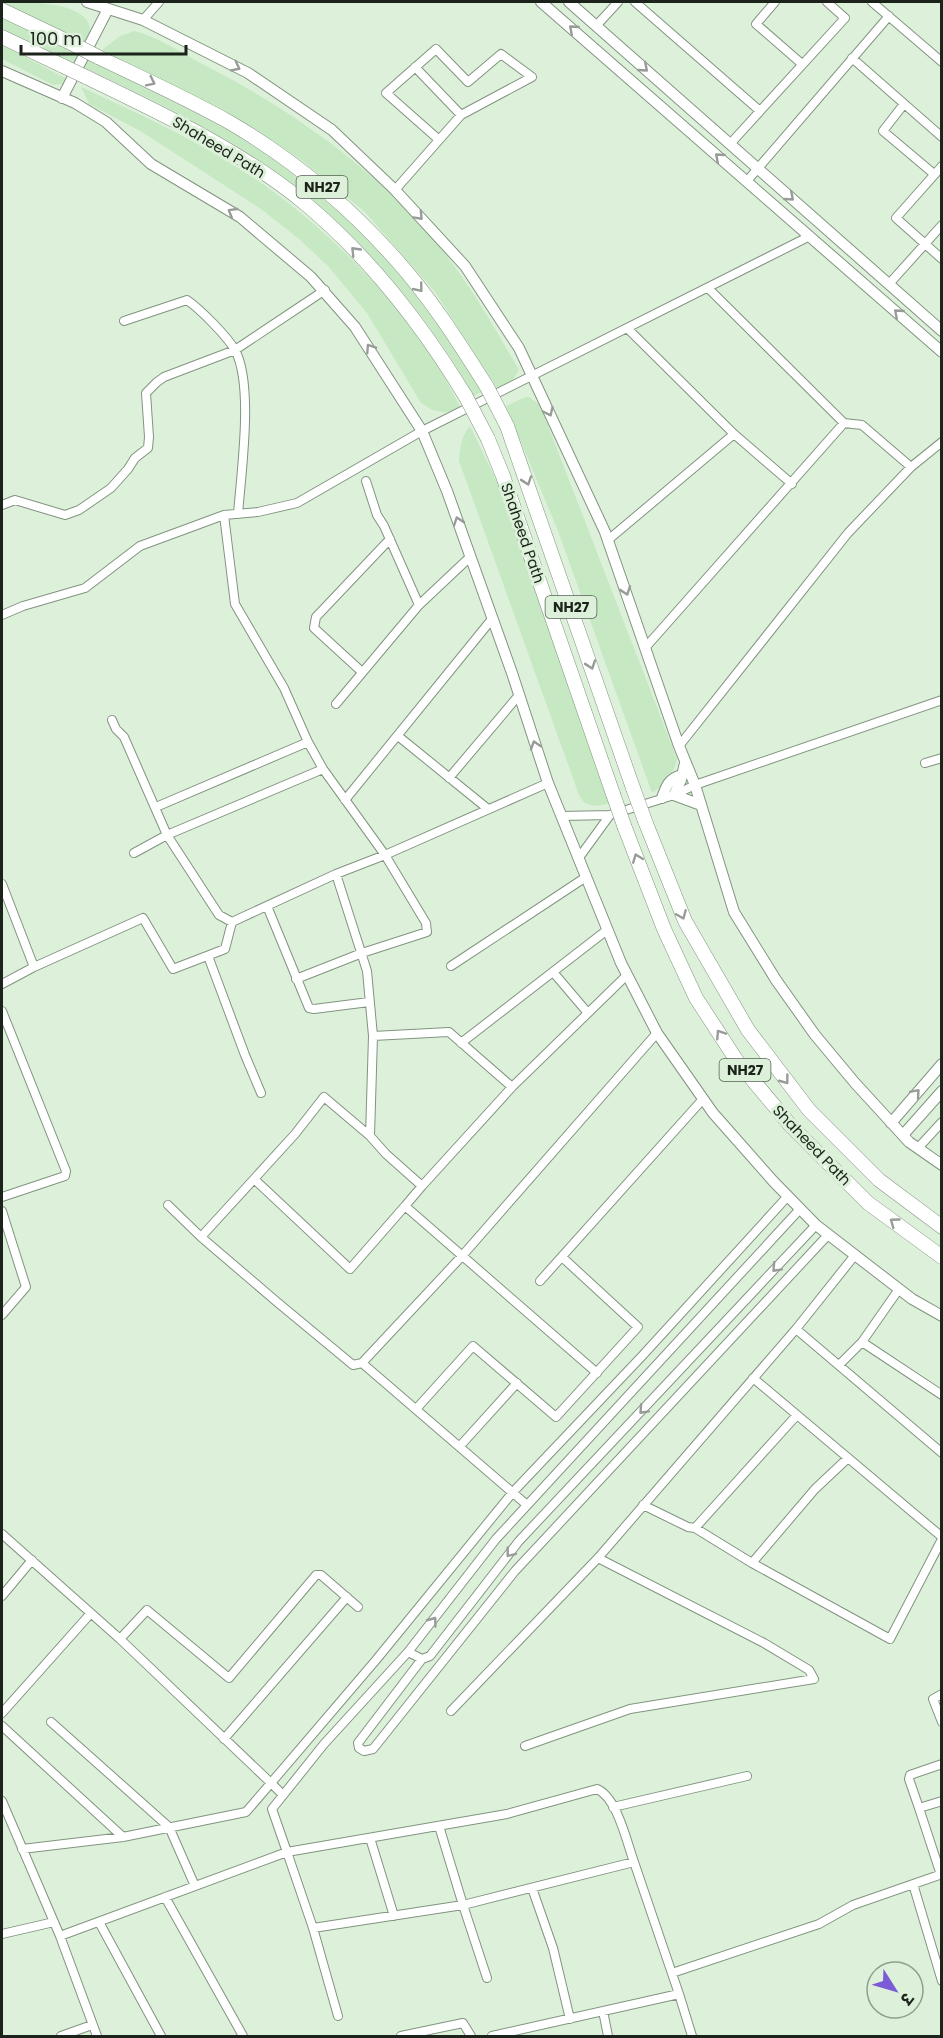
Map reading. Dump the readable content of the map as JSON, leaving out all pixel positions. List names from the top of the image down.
{
  "streets": {
    "highway": ["Shaheed Path", "NH27"]
  },
  "scale_bar": "100 m",
  "north": "bottom right"
}
